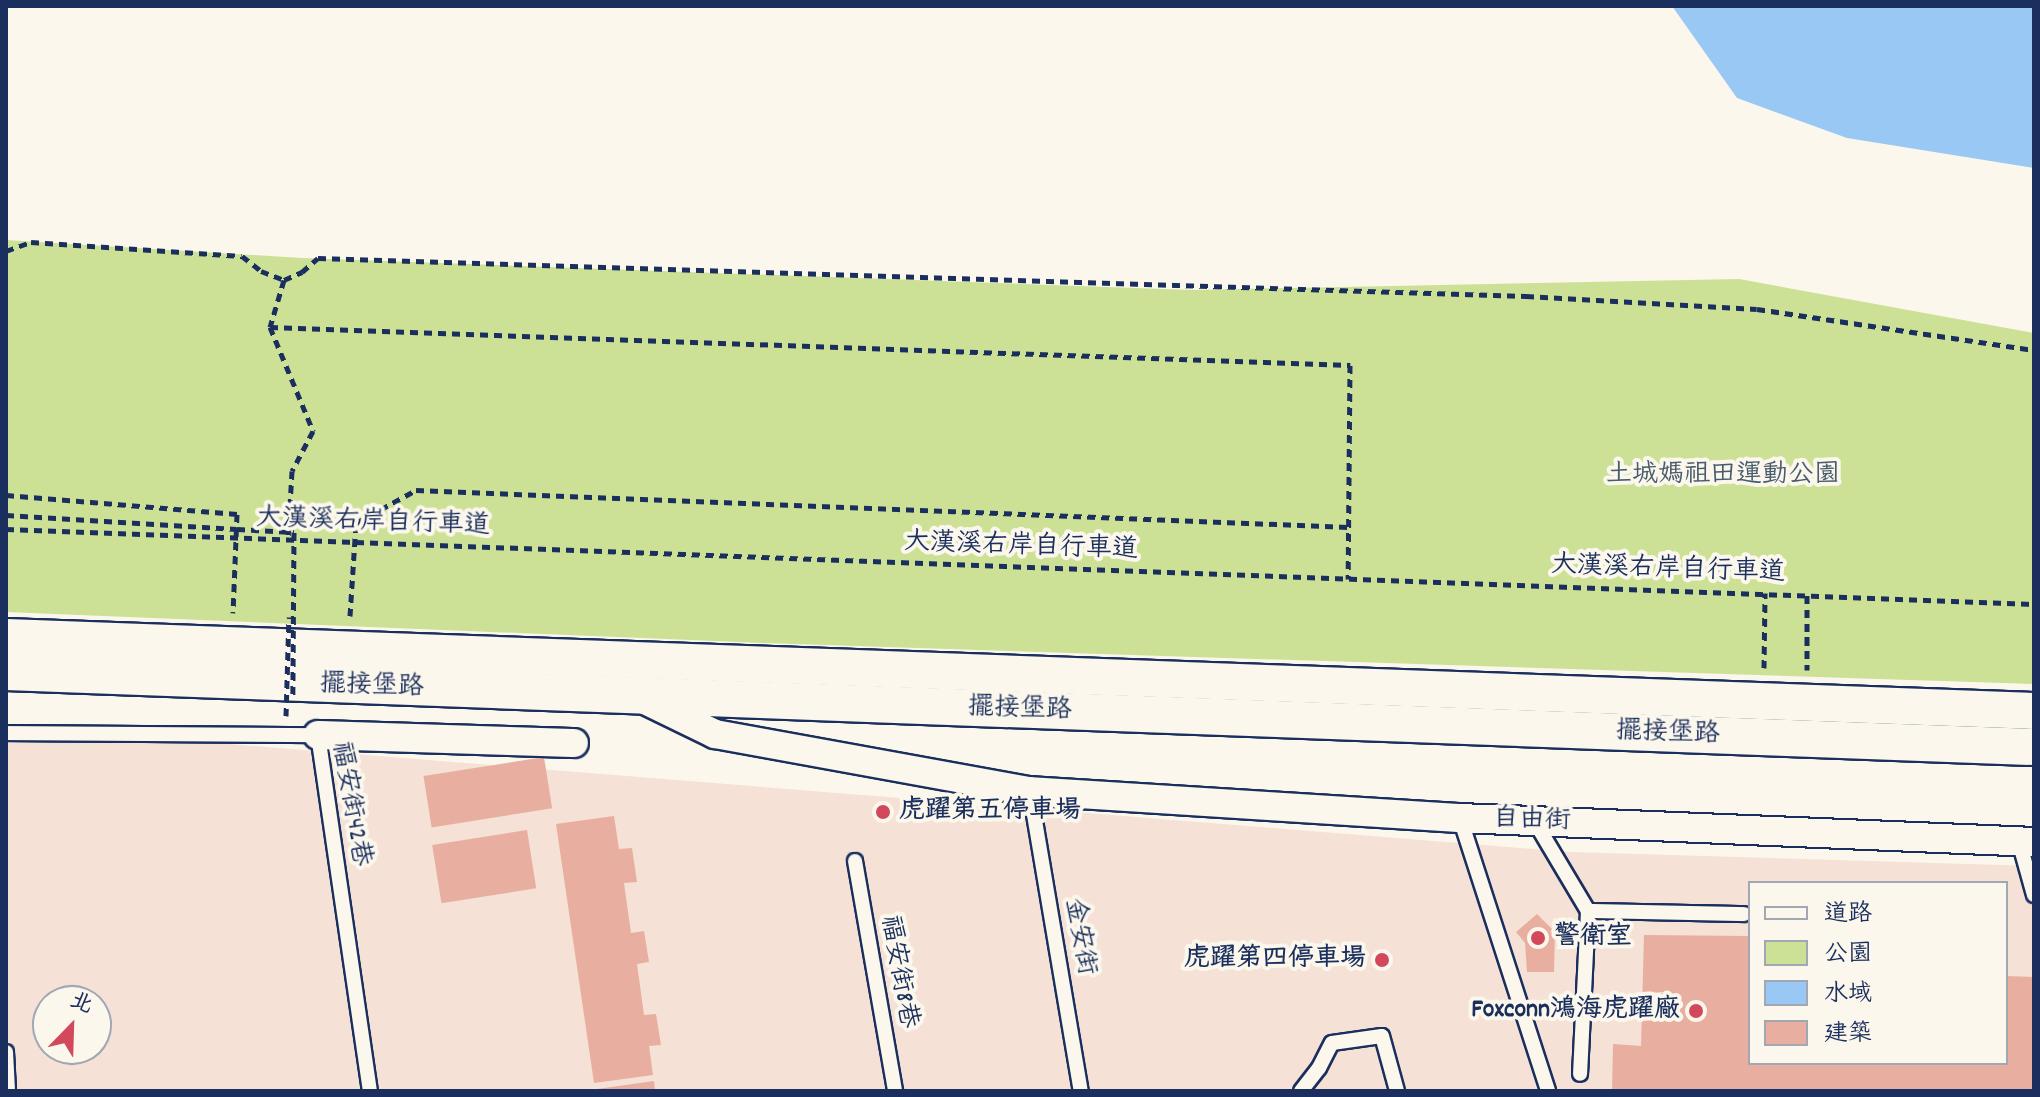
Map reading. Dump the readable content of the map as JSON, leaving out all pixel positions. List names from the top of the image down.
{
  "streets": {
    "street": ["擺接堡路", "自由街"],
    "lane": ["福安街42巷", "金安街", "福安街8巷"],
    "path": ["大漢溪右岸自行車道"]
  },
  "crossings": [
    ["擺接堡路", "自由街"],
    ["自由街", "金安街"]
  ],
  "parks": ["土城媽祖田運動公園"],
  "places": [
    "虎躍第五停車場",
    "警衛室",
    "虎躍第四停車場",
    "Foxconn鴻海虎躍廠"
  ],
  "legend": [
    "道路",
    "公園",
    "水域",
    "建築"
  ],
  "north": "top right"
}
